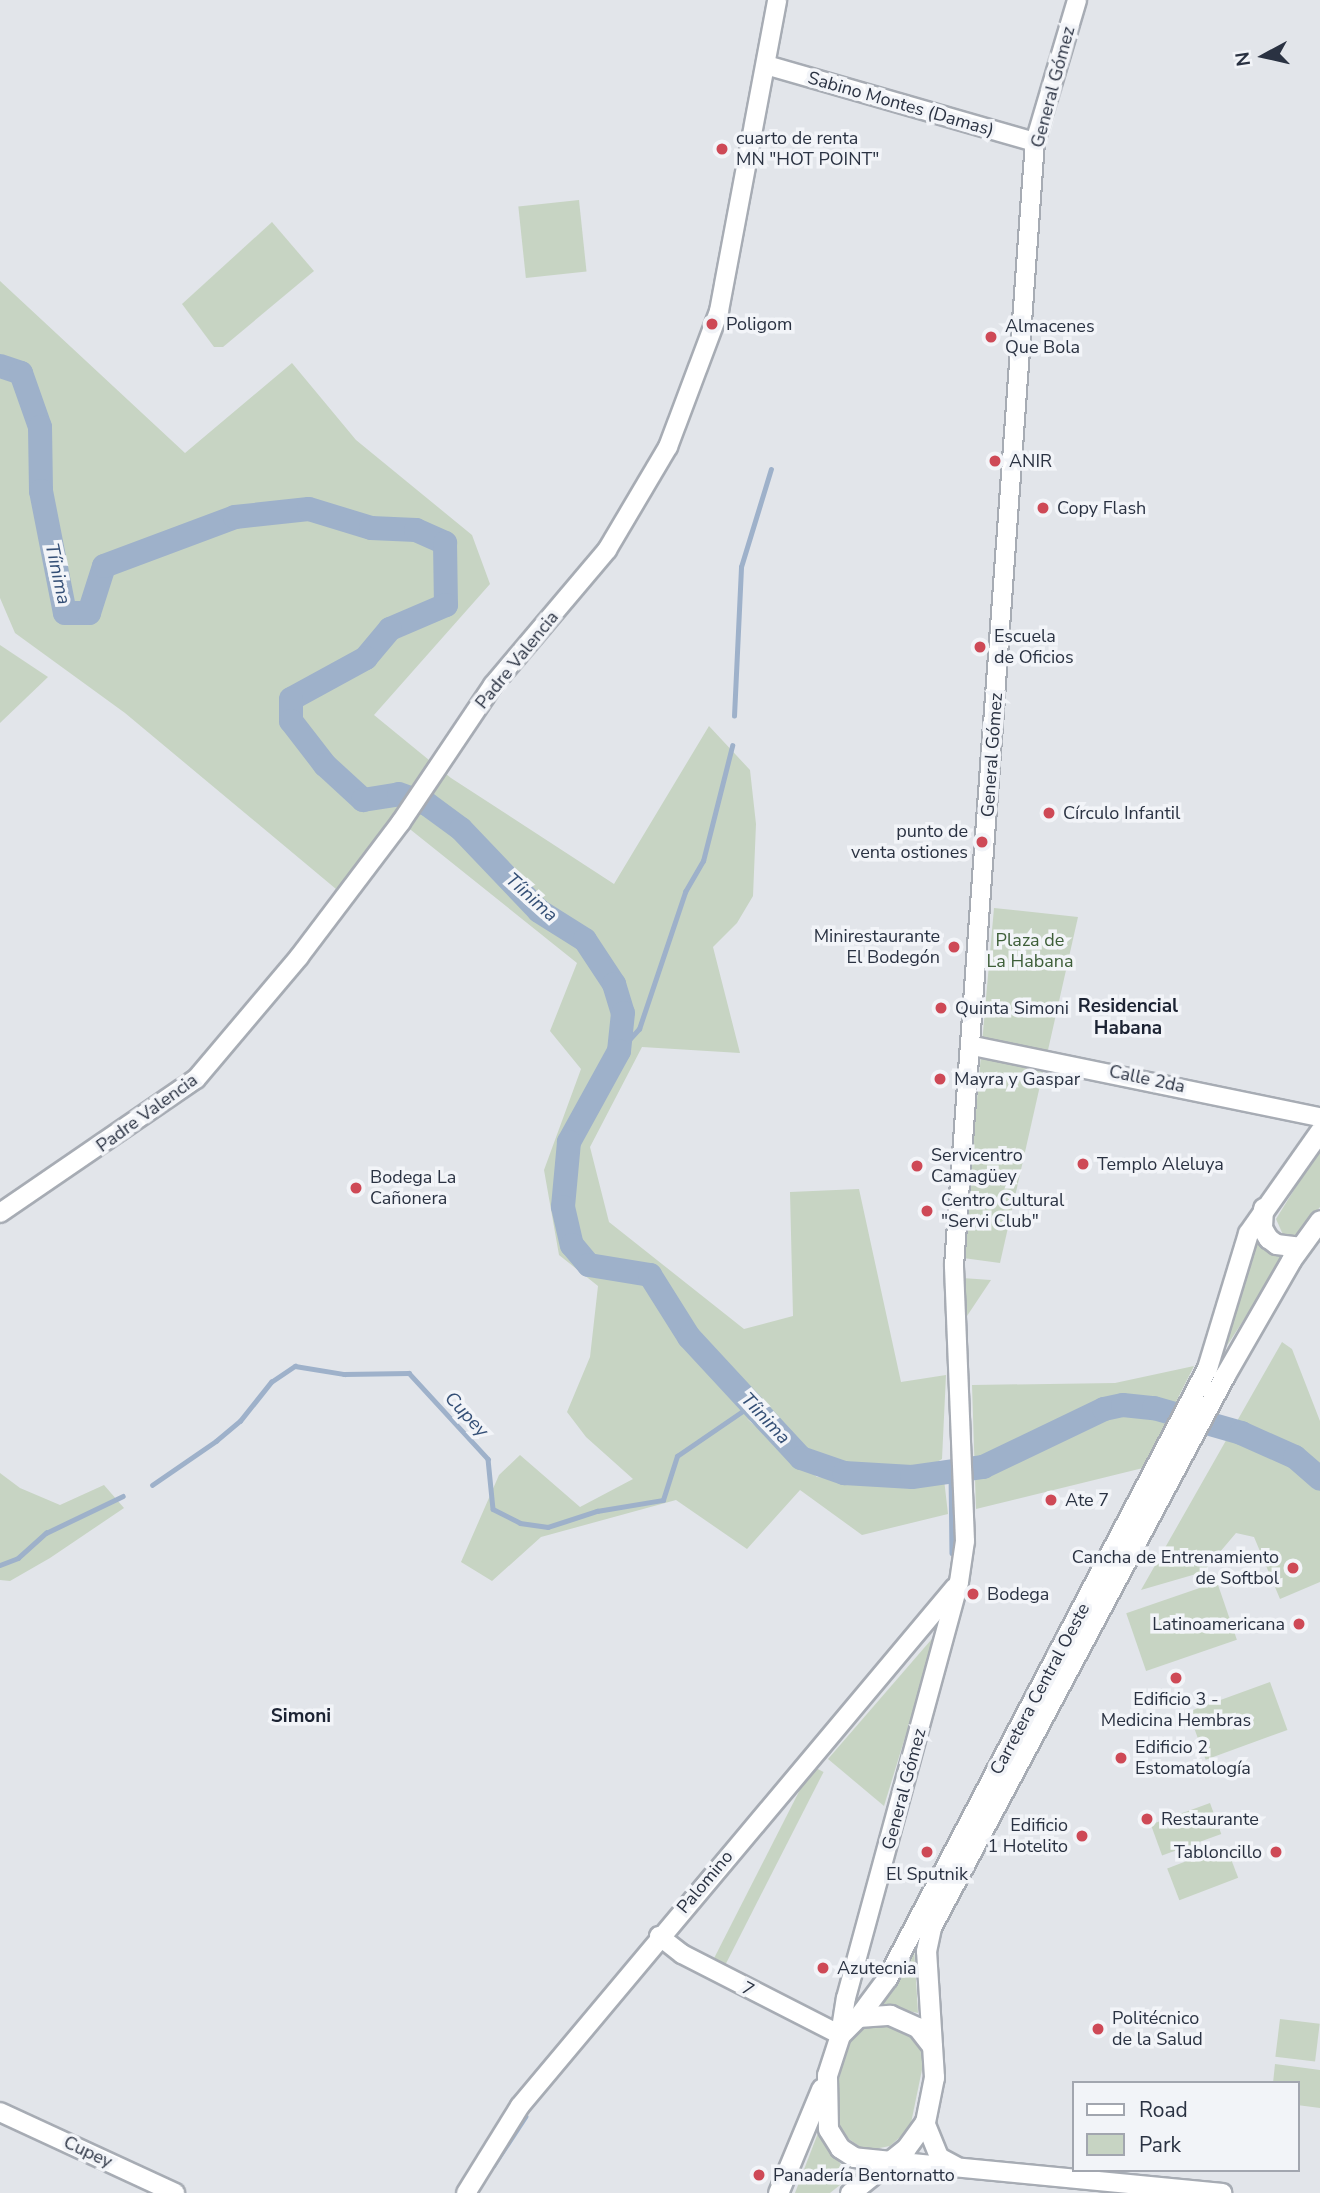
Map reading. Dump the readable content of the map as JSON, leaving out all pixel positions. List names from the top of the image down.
{
  "streets": {
    "main road": [
      "General Gómez",
      "Sabino Montes (Damas)",
      "Padre Valencia",
      "Calle 2da",
      "Carretera Central Oeste",
      "Palomino",
      "7",
      "Cupey"
    ]
  },
  "crossings": [
    ["General Gómez", "Sabino Montes (Damas)"],
    ["General Gómez", "Calle 2da"],
    ["General Gómez", "Carretera Central Oeste"],
    ["General Gómez", "Palomino"],
    ["General Gómez", "7"],
    ["Sabino Montes (Damas)", "Padre Valencia"],
    ["Carretera Central Oeste", "7"],
    ["Palomino", "7"]
  ],
  "districts": ["Residencial Habana", "Simoni"],
  "water": ["Tíinima", "Cupey"],
  "parks": ["Plaza de La Habana"],
  "places": [
    "cuarto de renta MN \"HOT POINT\"",
    "Poligom",
    "Almacenes Que Bola",
    "ANIR",
    "Copy Flash",
    "Escuela de Oficios",
    "Círculo Infantil",
    "punto de venta ostiones",
    "Minirestaurante El Bodegón",
    "Quinta Simoni",
    "Mayra y Gaspar",
    "Templo Aleluya",
    "Servicentro Camagüey",
    "Bodega La Cañonera",
    "Centro Cultural \"Servi Club\"",
    "Ate 7",
    "Cancha de Entrenamiento de Softbol",
    "Bodega",
    "Latinoamericana",
    "Edificio 3 - Medicina Hembras",
    "Edificio 2 Estomatología",
    "Restaurante",
    "Edificio 1 Hotelito",
    "El Sputnik",
    "Tabloncillo",
    "Azutecnia",
    "Politécnico de la Salud",
    "Panadería Bentornatto"
  ],
  "legend": ["Road", "Park"],
  "north": "left"
}
